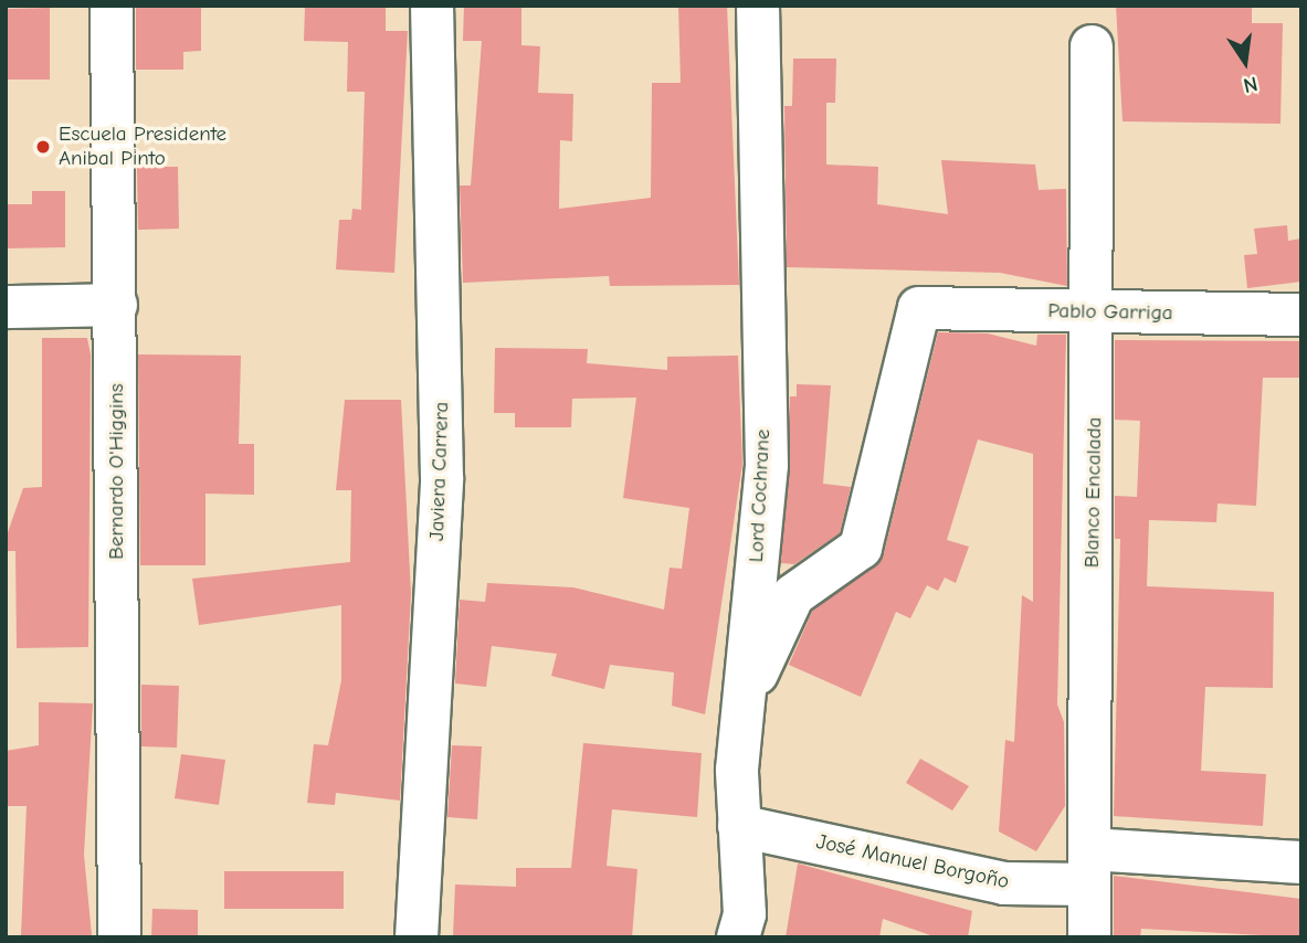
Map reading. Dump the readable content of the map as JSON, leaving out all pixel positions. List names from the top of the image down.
{
  "streets": {
    "street": [
      "Pablo Garriga",
      "Bernardo O'Higgins",
      "Javiera Carrera",
      "Blanco Encalada",
      "Lord Cochrane",
      "José Manuel Borgoño"
    ]
  },
  "crossings": [
    ["Pablo Garriga", "Blanco Encalada"],
    ["Pablo Garriga", "Lord Cochrane"],
    ["Blanco Encalada", "José Manuel Borgoño"],
    ["Lord Cochrane", "José Manuel Borgoño"]
  ],
  "places": ["Escuela Presidente Anibal Pinto"],
  "north": "bottom"
}
